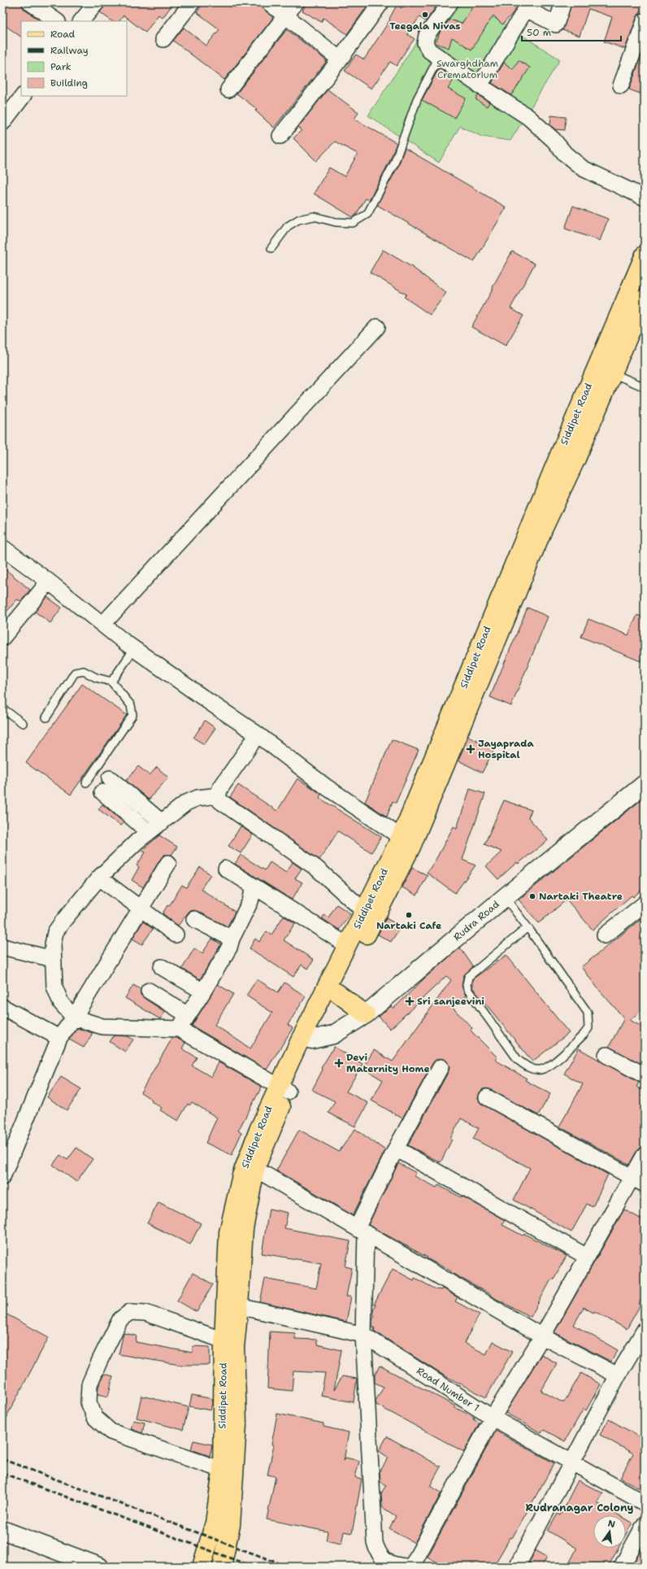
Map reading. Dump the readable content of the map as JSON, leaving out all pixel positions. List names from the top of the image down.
{
  "streets": {
    "main road": ["Siddipet Road", "Rudra Road"],
    "street": ["Road Number 1"]
  },
  "crossings": [
    ["Siddipet Road", "Rudra Road"],
    ["Siddipet Road", "Road Number 1"]
  ],
  "districts": ["Rudranagar Colony"],
  "parks": ["Swarghdham Crematorium"],
  "places": {
    "other": ["Teegala Nivas", "Nartaki Theatre", "Nartaki Cafe"],
    "health": ["Jayaprada Hospital", "Sri sanjeevini", "Devi Maternity Home"]
  },
  "legend": [
    "Road",
    "Railway",
    "Park",
    "Building"
  ],
  "scale_bar": "50 m",
  "north": "top"
}
